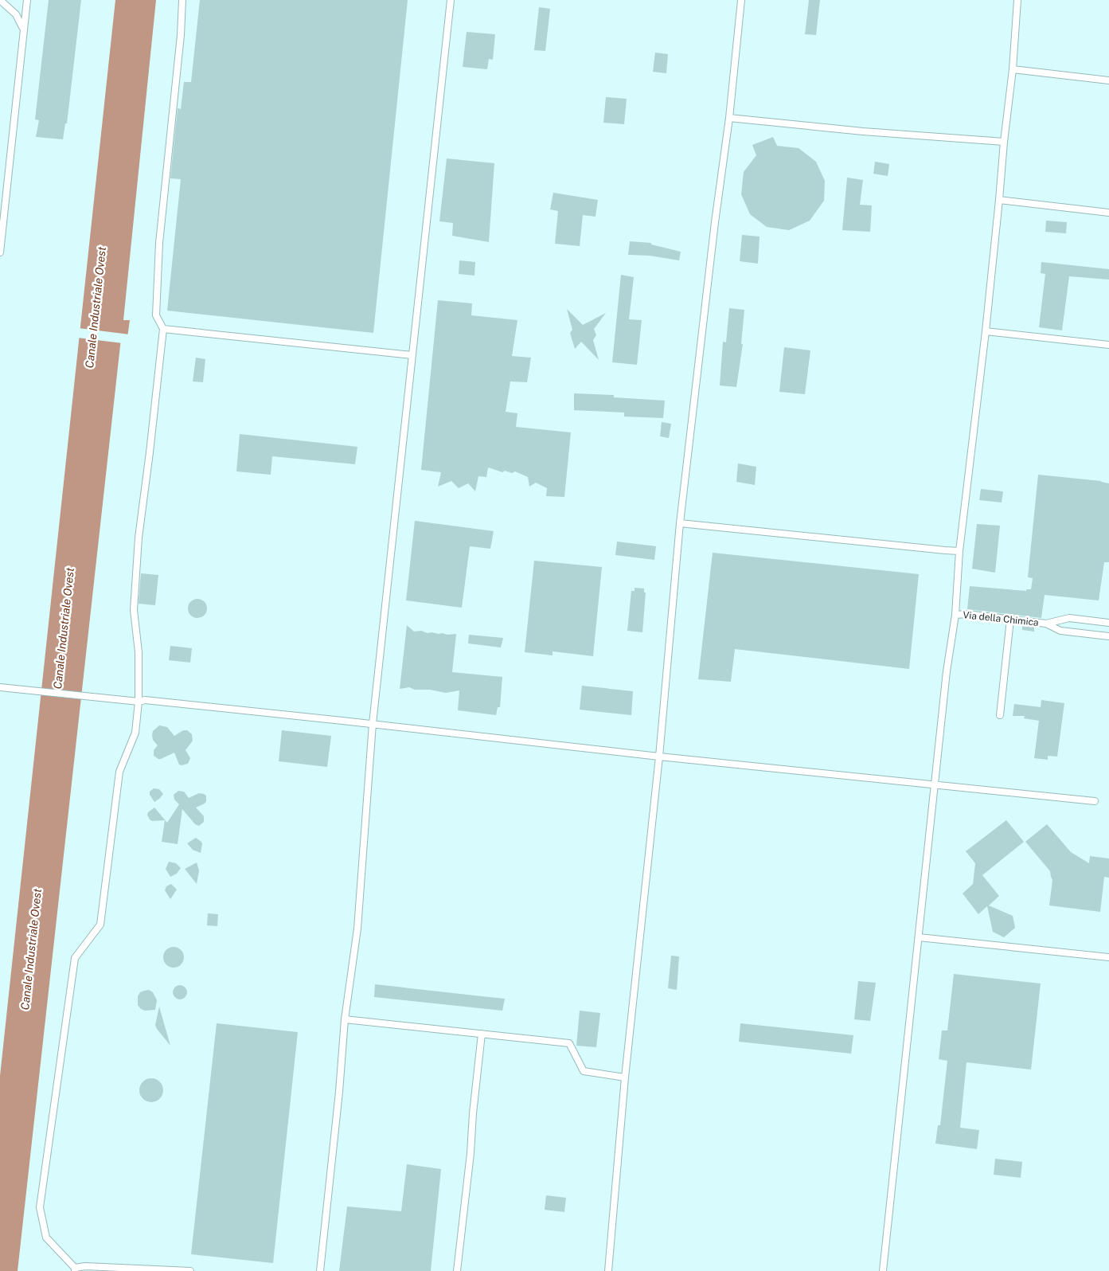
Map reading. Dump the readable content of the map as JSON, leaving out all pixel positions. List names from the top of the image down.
{
  "streets": {
    "lane": ["Via della Chimica"]
  },
  "water": ["Canale Industriale Ovest"]
}
